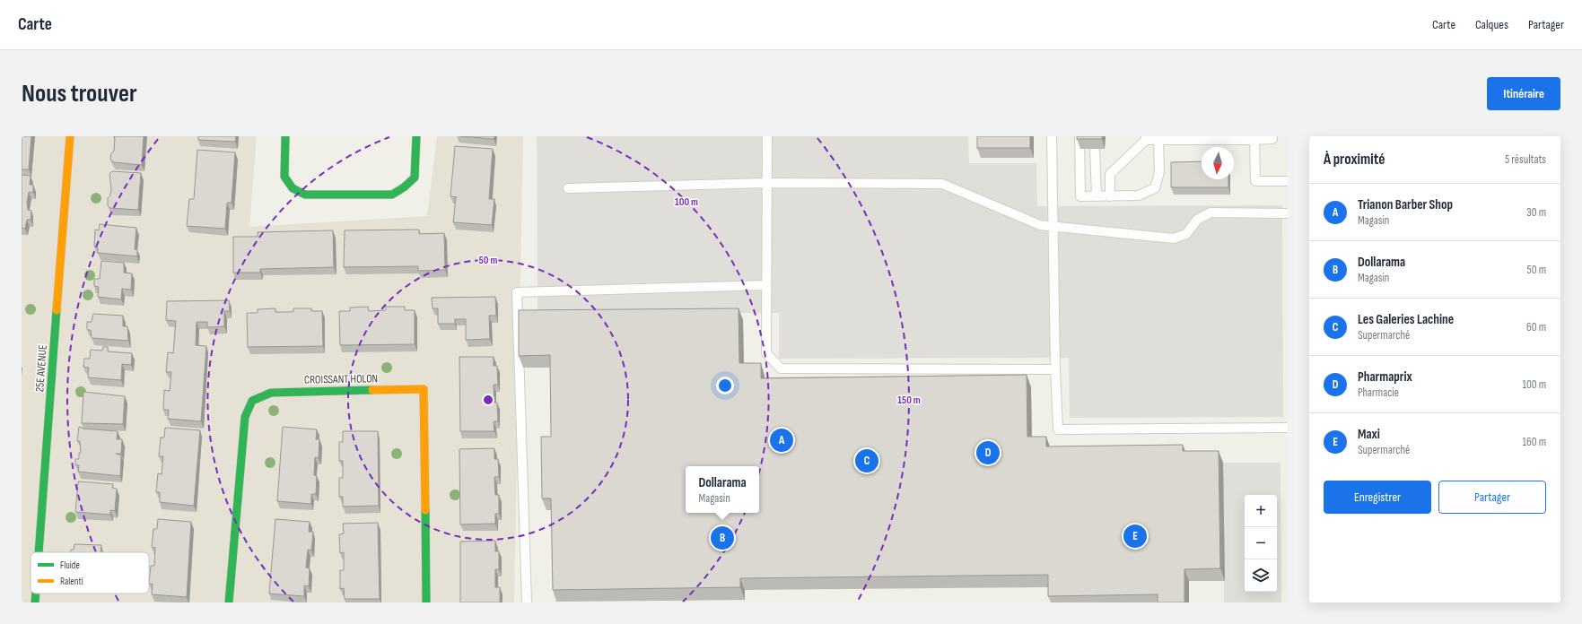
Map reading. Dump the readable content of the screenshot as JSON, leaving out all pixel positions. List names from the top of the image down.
{
  "streets": {
    "street": ["25E AVENUE", "CROISSANT HOLON"]
  },
  "legend": ["Fluide", "Ralenti"],
  "north": "bottom",
  "page": {
    "header": "Carte",
    "nav": ["Carte", "Calques", "Partager"],
    "buttons": [
      "Itinéraire",
      ["Enregistrer", "Partager"]
    ],
    "title": "Nous trouver",
    "heading": ["À proximité", "5 résultats"],
    "list": [
      {
        "mark": "A",
        "name": "Trianon Barber Shop",
        "note": "Magasin",
        "value": "30 m"
      },
      {
        "mark": "B",
        "name": "Dollarama",
        "note": "Magasin",
        "value": "50 m"
      },
      {
        "mark": "C",
        "name": "Les Galeries Lachine",
        "note": "Supermarché",
        "value": "60 m"
      },
      {
        "mark": "D",
        "name": "Pharmaprix",
        "note": "Pharmacie",
        "value": "100 m"
      },
      {
        "mark": "E",
        "name": "Maxi",
        "note": "Supermarché",
        "value": "160 m"
      }
    ],
    "pins": [
      "A",
      "D",
      "C",
      "E",
      "B"
    ],
    "popup": ["Dollarama", "Magasin"],
    "map_buttons": ["+", "−"]
  },
  "rings": ["100 m", "50 m", "150 m"]
}
